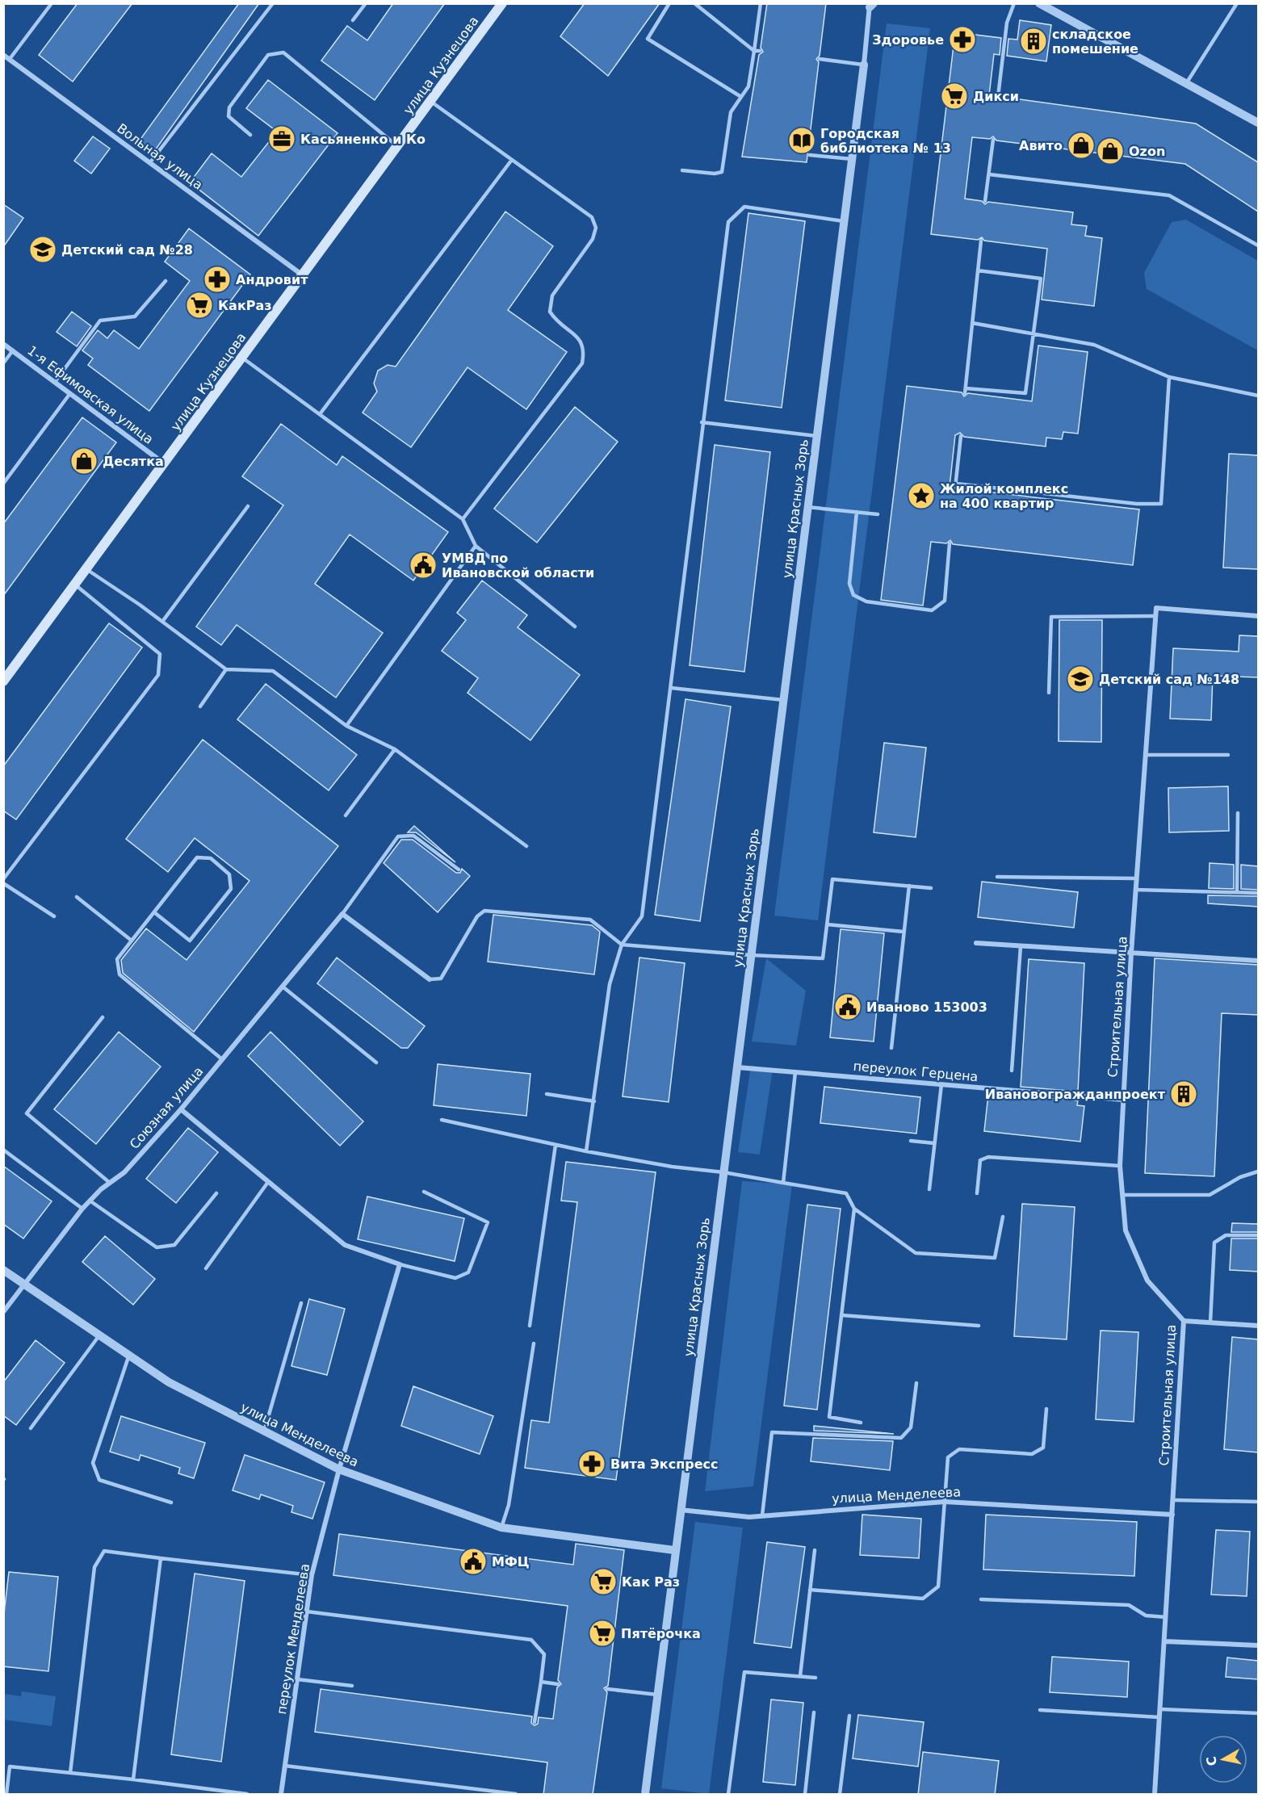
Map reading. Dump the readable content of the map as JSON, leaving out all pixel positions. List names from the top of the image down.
{
  "streets": {
    "main road": ["улица Кузнецова"],
    "street": [
      "Вольная улица",
      "1-я Ефимовская улица",
      "улица Красных Зорь",
      "Строительная улица",
      "переулок Герцена",
      "Союзная улица",
      "улица Менделеева",
      "переулок Менделеева"
    ]
  },
  "crossings": [
    ["улица Кузнецова", "Вольная улица"],
    ["улица Кузнецова", "1-я Ефимовская улица"],
    ["улица Красных Зорь", "переулок Герцена"],
    ["улица Красных Зорь", "улица Менделеева"],
    ["Строительная улица", "переулок Герцена"],
    ["Строительная улица", "улица Менделеева"],
    ["Союзная улица", "улица Менделеева"],
    ["улица Менделеева", "переулок Менделеева"]
  ],
  "places": {
    "pharmacy": ["Здоровье", "Андровит", "Вита Экспресс"],
    "building": ["складское помешение", "Ивановогражданпроект"],
    "supermarket": [
      "Дикси",
      "КакРаз",
      "Как Раз",
      "Пятёрочка"
    ],
    "office": ["Касьяненко и Ко"],
    "library": ["Городская библиотека № 13"],
    "shop": ["Авито", "Ozon", "Десятка"],
    "school or university": ["Детский сад №28", "Детский сад №148"],
    "place": ["Жилой комплекс на 400 квартир"],
    "public building": ["УМВД по Ивановской области", "Иваново 153003", "МФЦ"]
  },
  "north": "left"
}
